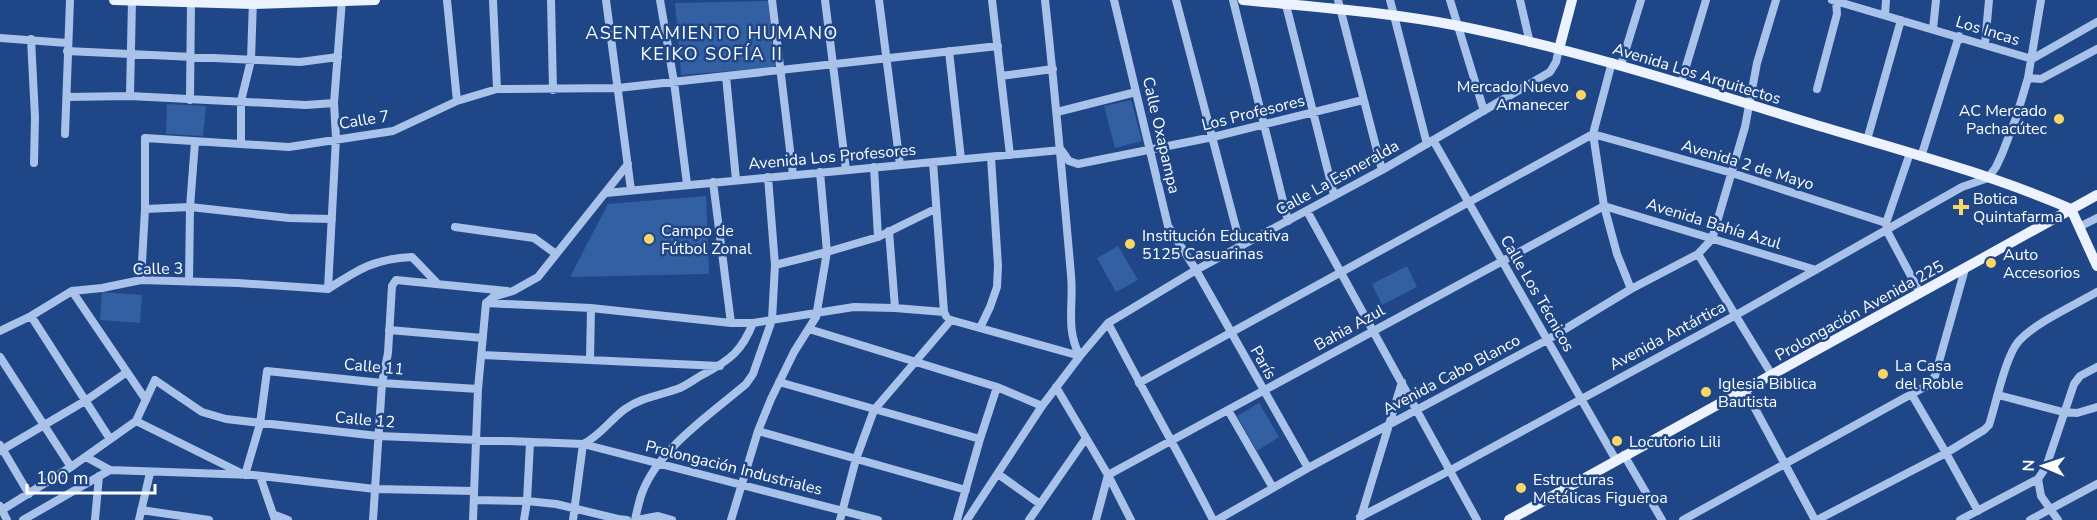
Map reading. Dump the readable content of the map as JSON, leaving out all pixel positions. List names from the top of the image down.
{
  "streets": {
    "main road": ["Avenida Los Arquitectos", "Prolongación Avenida 225"],
    "street": [
      "Los Incas",
      "Los Profesores",
      "Calle 7",
      "Calle Oxapampa",
      "Avenida Los Profesores",
      "Avenida 2 de Mayo",
      "Calle La Esmeralda",
      "Avenida Bahía Azul",
      "Calle 3",
      "Calle Los Técnicos",
      "Bahia Azul",
      "Avenida Antártica",
      "París",
      "Calle 11",
      "Avenida Cabo Blanco",
      "Calle 12",
      "Prolongación Industriales"
    ]
  },
  "crossings": [
    ["Avenida Los Arquitectos", "Calle La Esmeralda"],
    ["Avenida Los Arquitectos", "Calle Los Técnicos"],
    ["Avenida Los Arquitectos", "Prolongación Avenida 225"],
    ["Avenida Los Arquitectos", "Avenida Antártica"],
    ["Los Profesores", "Calle Oxapampa"],
    ["Los Profesores", "Avenida Los Profesores"],
    ["Calle Oxapampa", "Calle La Esmeralda"],
    ["Calle Oxapampa", "París"],
    ["Avenida 2 de Mayo", "Avenida Antártica"],
    ["Calle La Esmeralda", "Calle Los Técnicos"],
    ["Calle La Esmeralda", "París"],
    ["Avenida Bahía Azul", "Bahia Azul"],
    ["Avenida Bahía Azul", "Avenida Antártica"],
    ["Avenida Bahía Azul", "Avenida Cabo Blanco"],
    ["Calle Los Técnicos", "Prolongación Avenida 225"],
    ["Calle Los Técnicos", "Bahia Azul"],
    ["Calle Los Técnicos", "Avenida Antártica"],
    ["Calle Los Técnicos", "Avenida Cabo Blanco"],
    ["Bahia Azul", "París"],
    ["París", "Avenida Cabo Blanco"],
    ["Calle 11", "Calle 12"],
    ["Calle 12", "Prolongación Industriales"]
  ],
  "districts": ["ASENTAMIENTO HUMANO KEIKO SOFÍA II"],
  "places": {
    "other": [
      "Mercado Nuevo Amanecer",
      "AC Mercado Pachacútec",
      "Campo de Fútbol Zonal",
      "Institución Educativa 5125 Casuarinas",
      "Auto Accesorios",
      "La Casa del Roble",
      "Iglesia Biblica Bautista",
      "Locutorio Lili",
      "Estructuras Metálicas Figueroa"
    ],
    "health": ["Botica Quintafarma"]
  },
  "scale_bar": "100 m",
  "north": "left"
}
